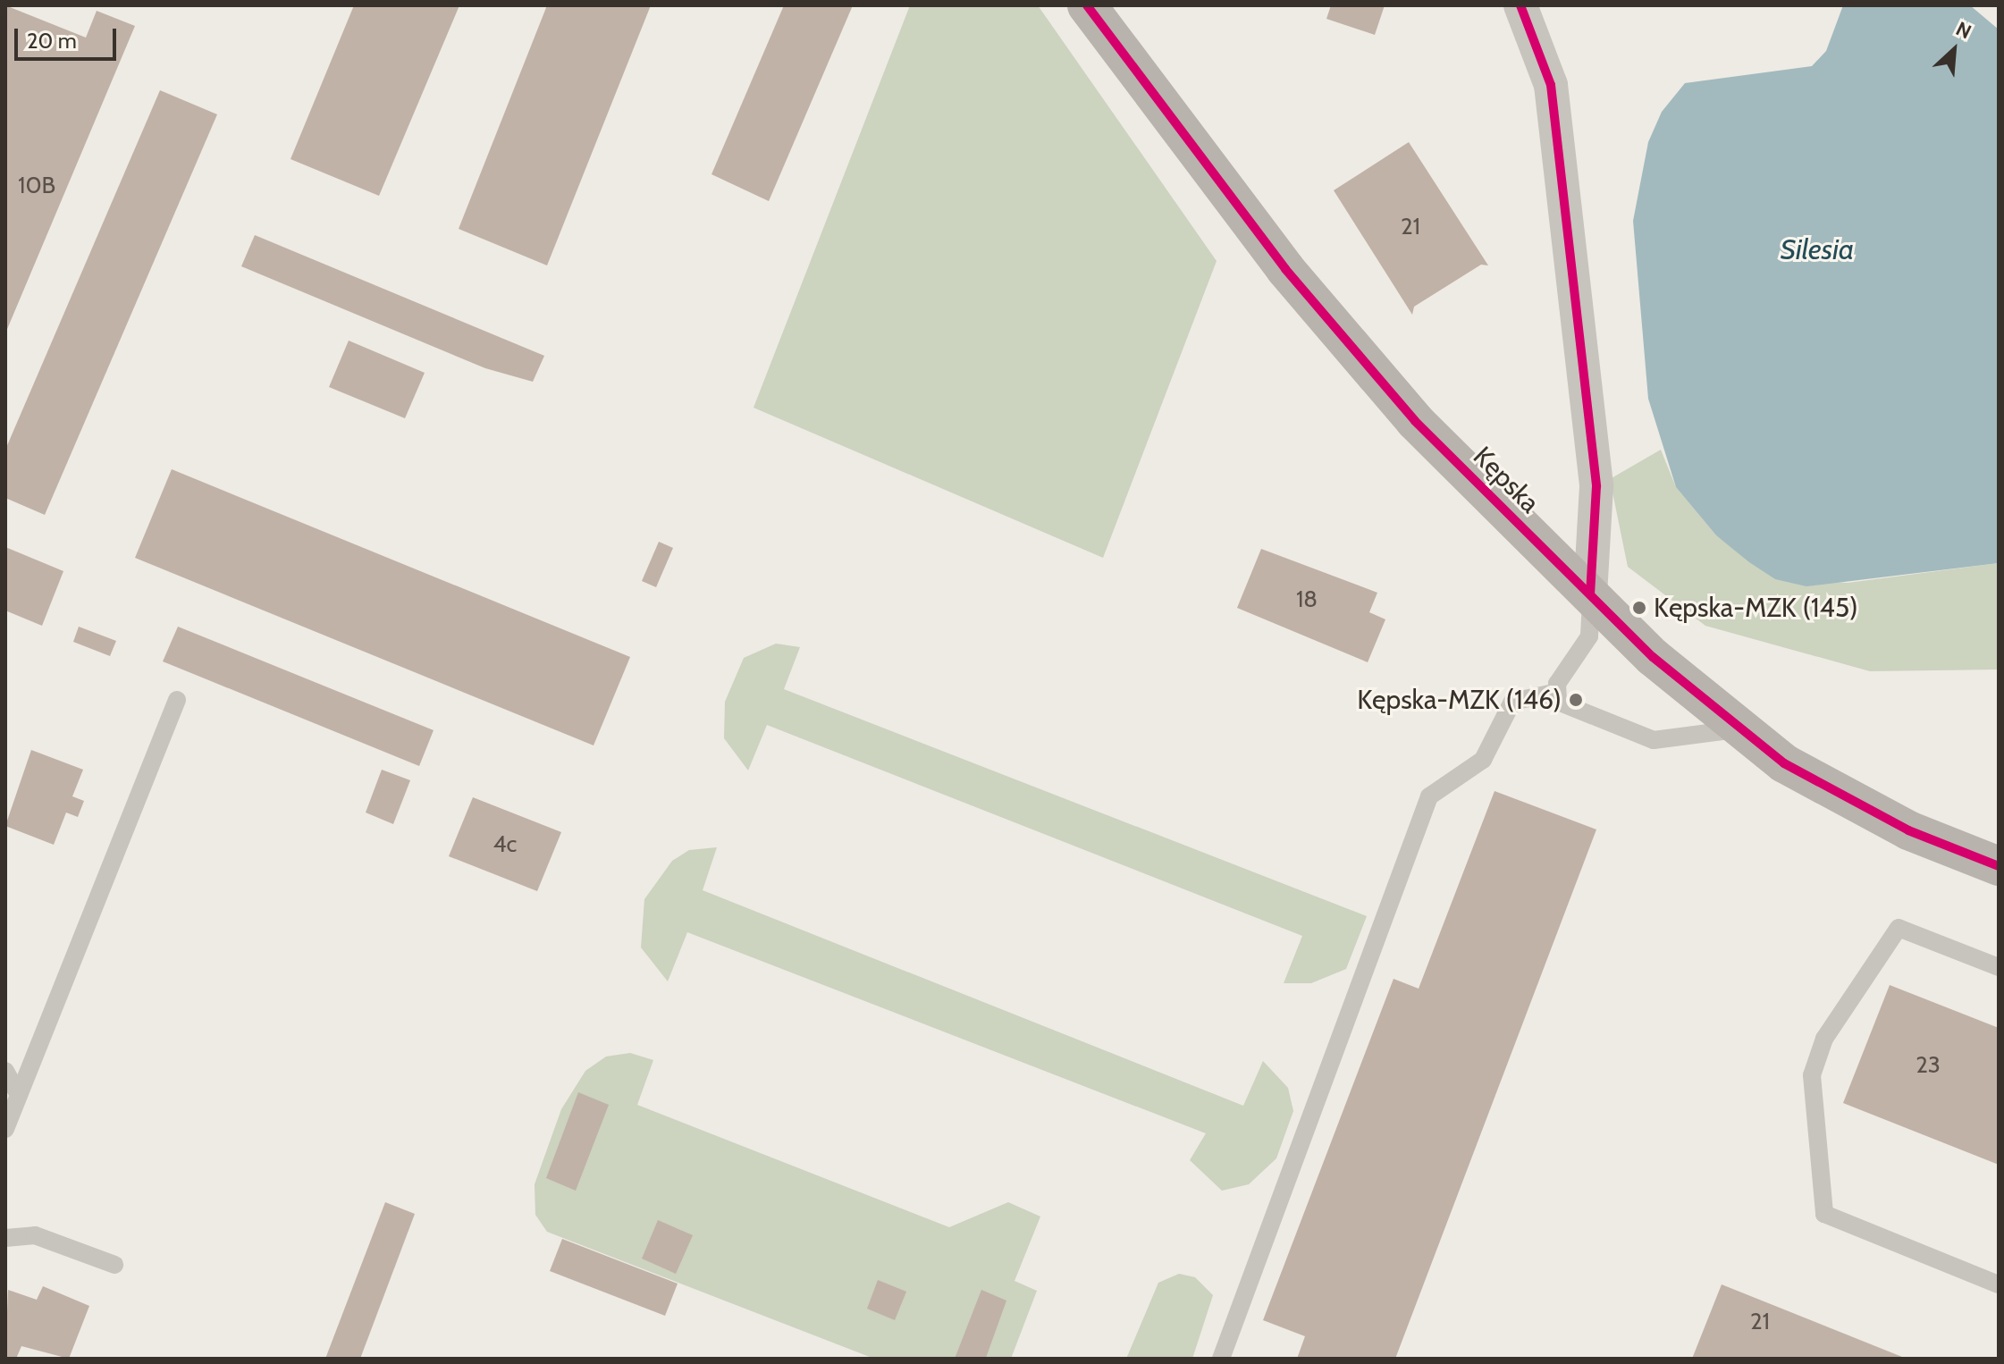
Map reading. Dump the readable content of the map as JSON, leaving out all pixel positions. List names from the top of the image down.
{
  "streets": {
    "street": ["Kępska"]
  },
  "water": ["Silesia"],
  "places": ["Kępska-MZK (145)", "Kępska-MZK (146)"],
  "house_numbers": [
    "10B",
    "21",
    "18",
    "4c",
    "23",
    "21"
  ],
  "scale_bar": "20 m",
  "north": "top right"
}
